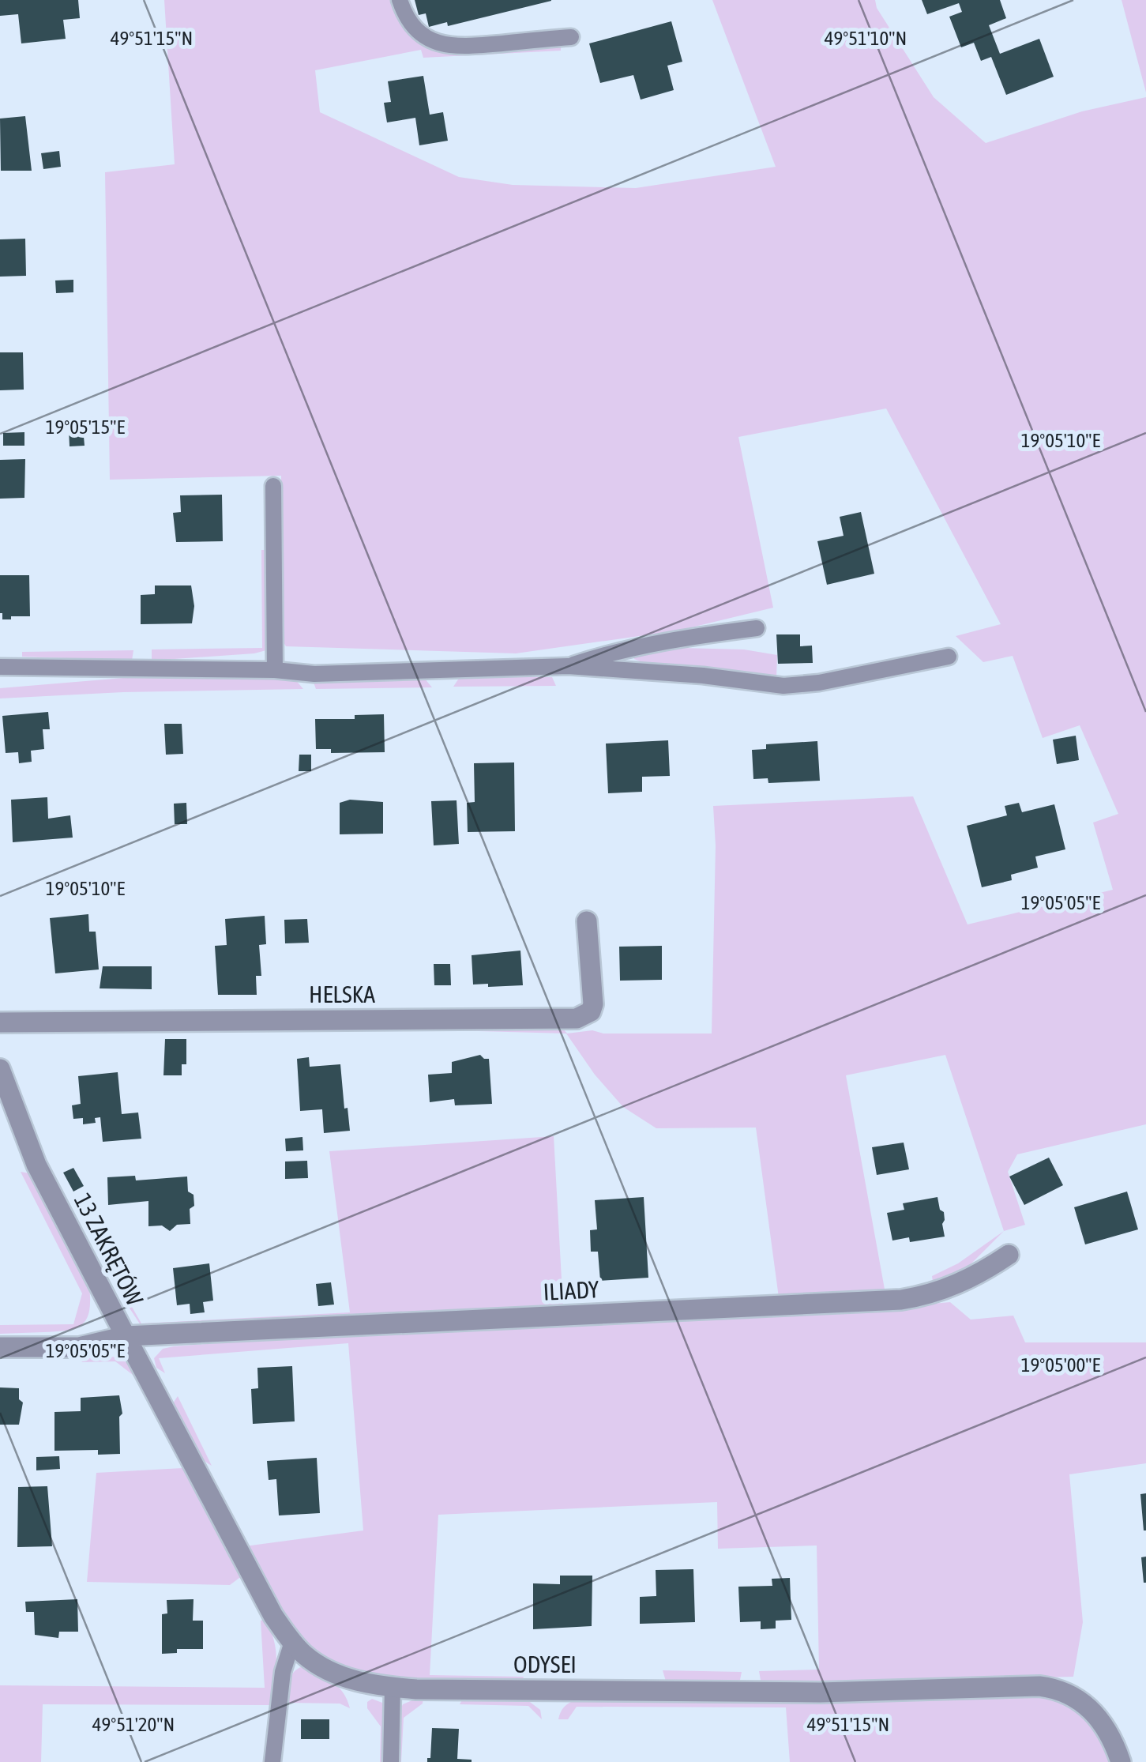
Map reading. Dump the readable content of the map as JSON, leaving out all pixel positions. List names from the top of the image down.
{
  "streets": {
    "street": [
      "HELSKA",
      "13 ZAKRĘTÓW",
      "ILIADY",
      "ODYSEI"
    ]
  },
  "crossings": [
    ["13 ZAKRĘTÓW", "ILIADY"],
    ["13 ZAKRĘTÓW", "ODYSEI"],
    ["ILIADY", "ODYSEI"]
  ],
  "coordinates": [
    "49°51'15\"N",
    "49°51'10\"N",
    "19°05'15\"E",
    "19°05'10\"E",
    "19°05'05\"E",
    "19°05'00\"E",
    "49°51'20\"N"
  ]
}
